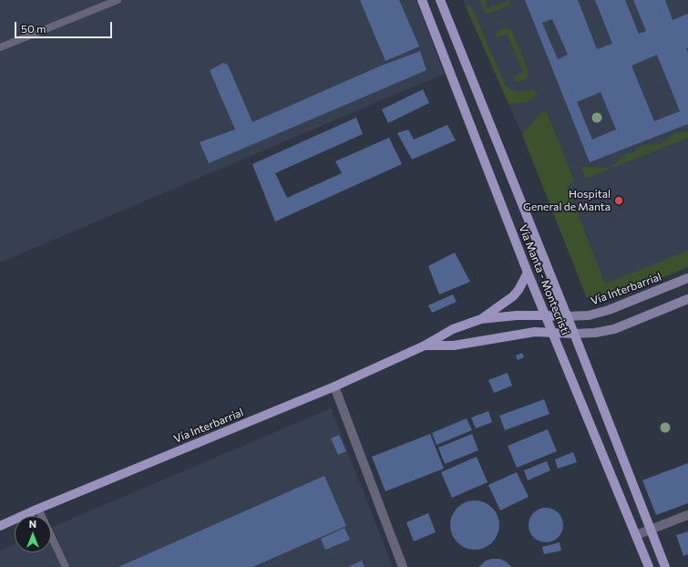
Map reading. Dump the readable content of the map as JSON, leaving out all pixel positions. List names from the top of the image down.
{
  "streets": {
    "main road": ["Vía Manta - Montecristi", "Vía Interbarrial"]
  },
  "crossings": [
    ["Vía Manta - Montecristi", "Vía Interbarrial"]
  ],
  "places": ["Hospital General de Manta"],
  "scale_bar": "50 m",
  "north": "top"
}
